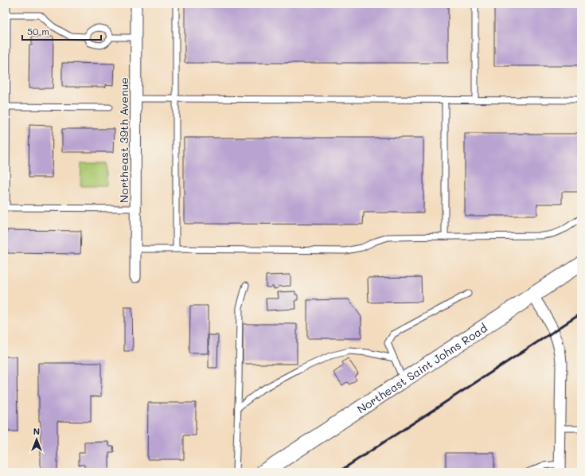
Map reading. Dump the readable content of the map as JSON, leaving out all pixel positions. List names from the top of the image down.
{
  "streets": {
    "main road": ["Northeast Saint Johns Road"],
    "street": ["Northeast 39th Avenue"]
  },
  "scale_bar": "50 m",
  "north": "top"
}
